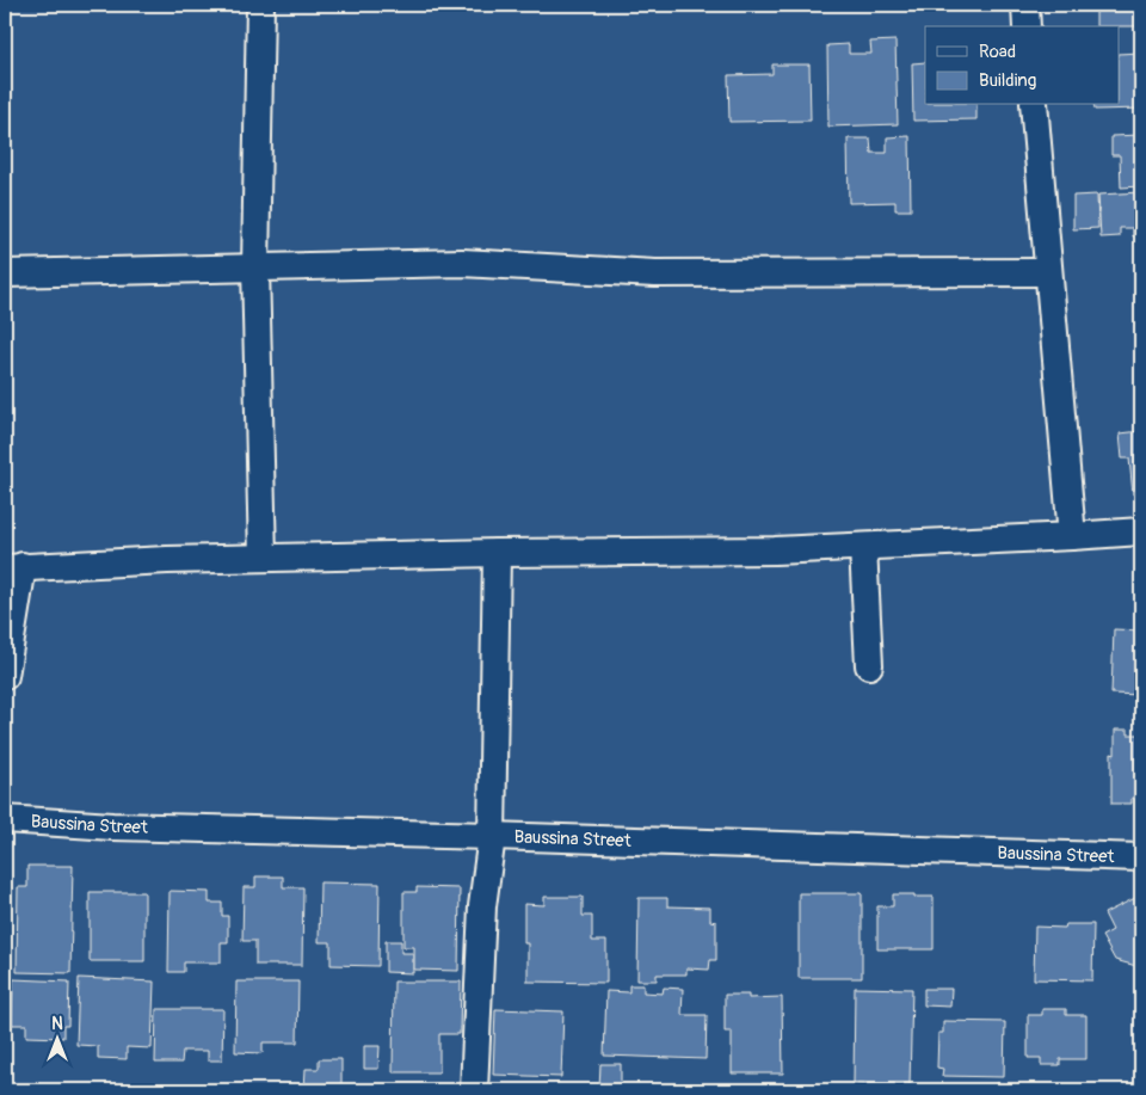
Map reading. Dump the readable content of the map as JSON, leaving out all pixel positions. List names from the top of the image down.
{
  "streets": {
    "street": ["Baussina Street"]
  },
  "legend": ["Road", "Building"],
  "north": "top"
}
